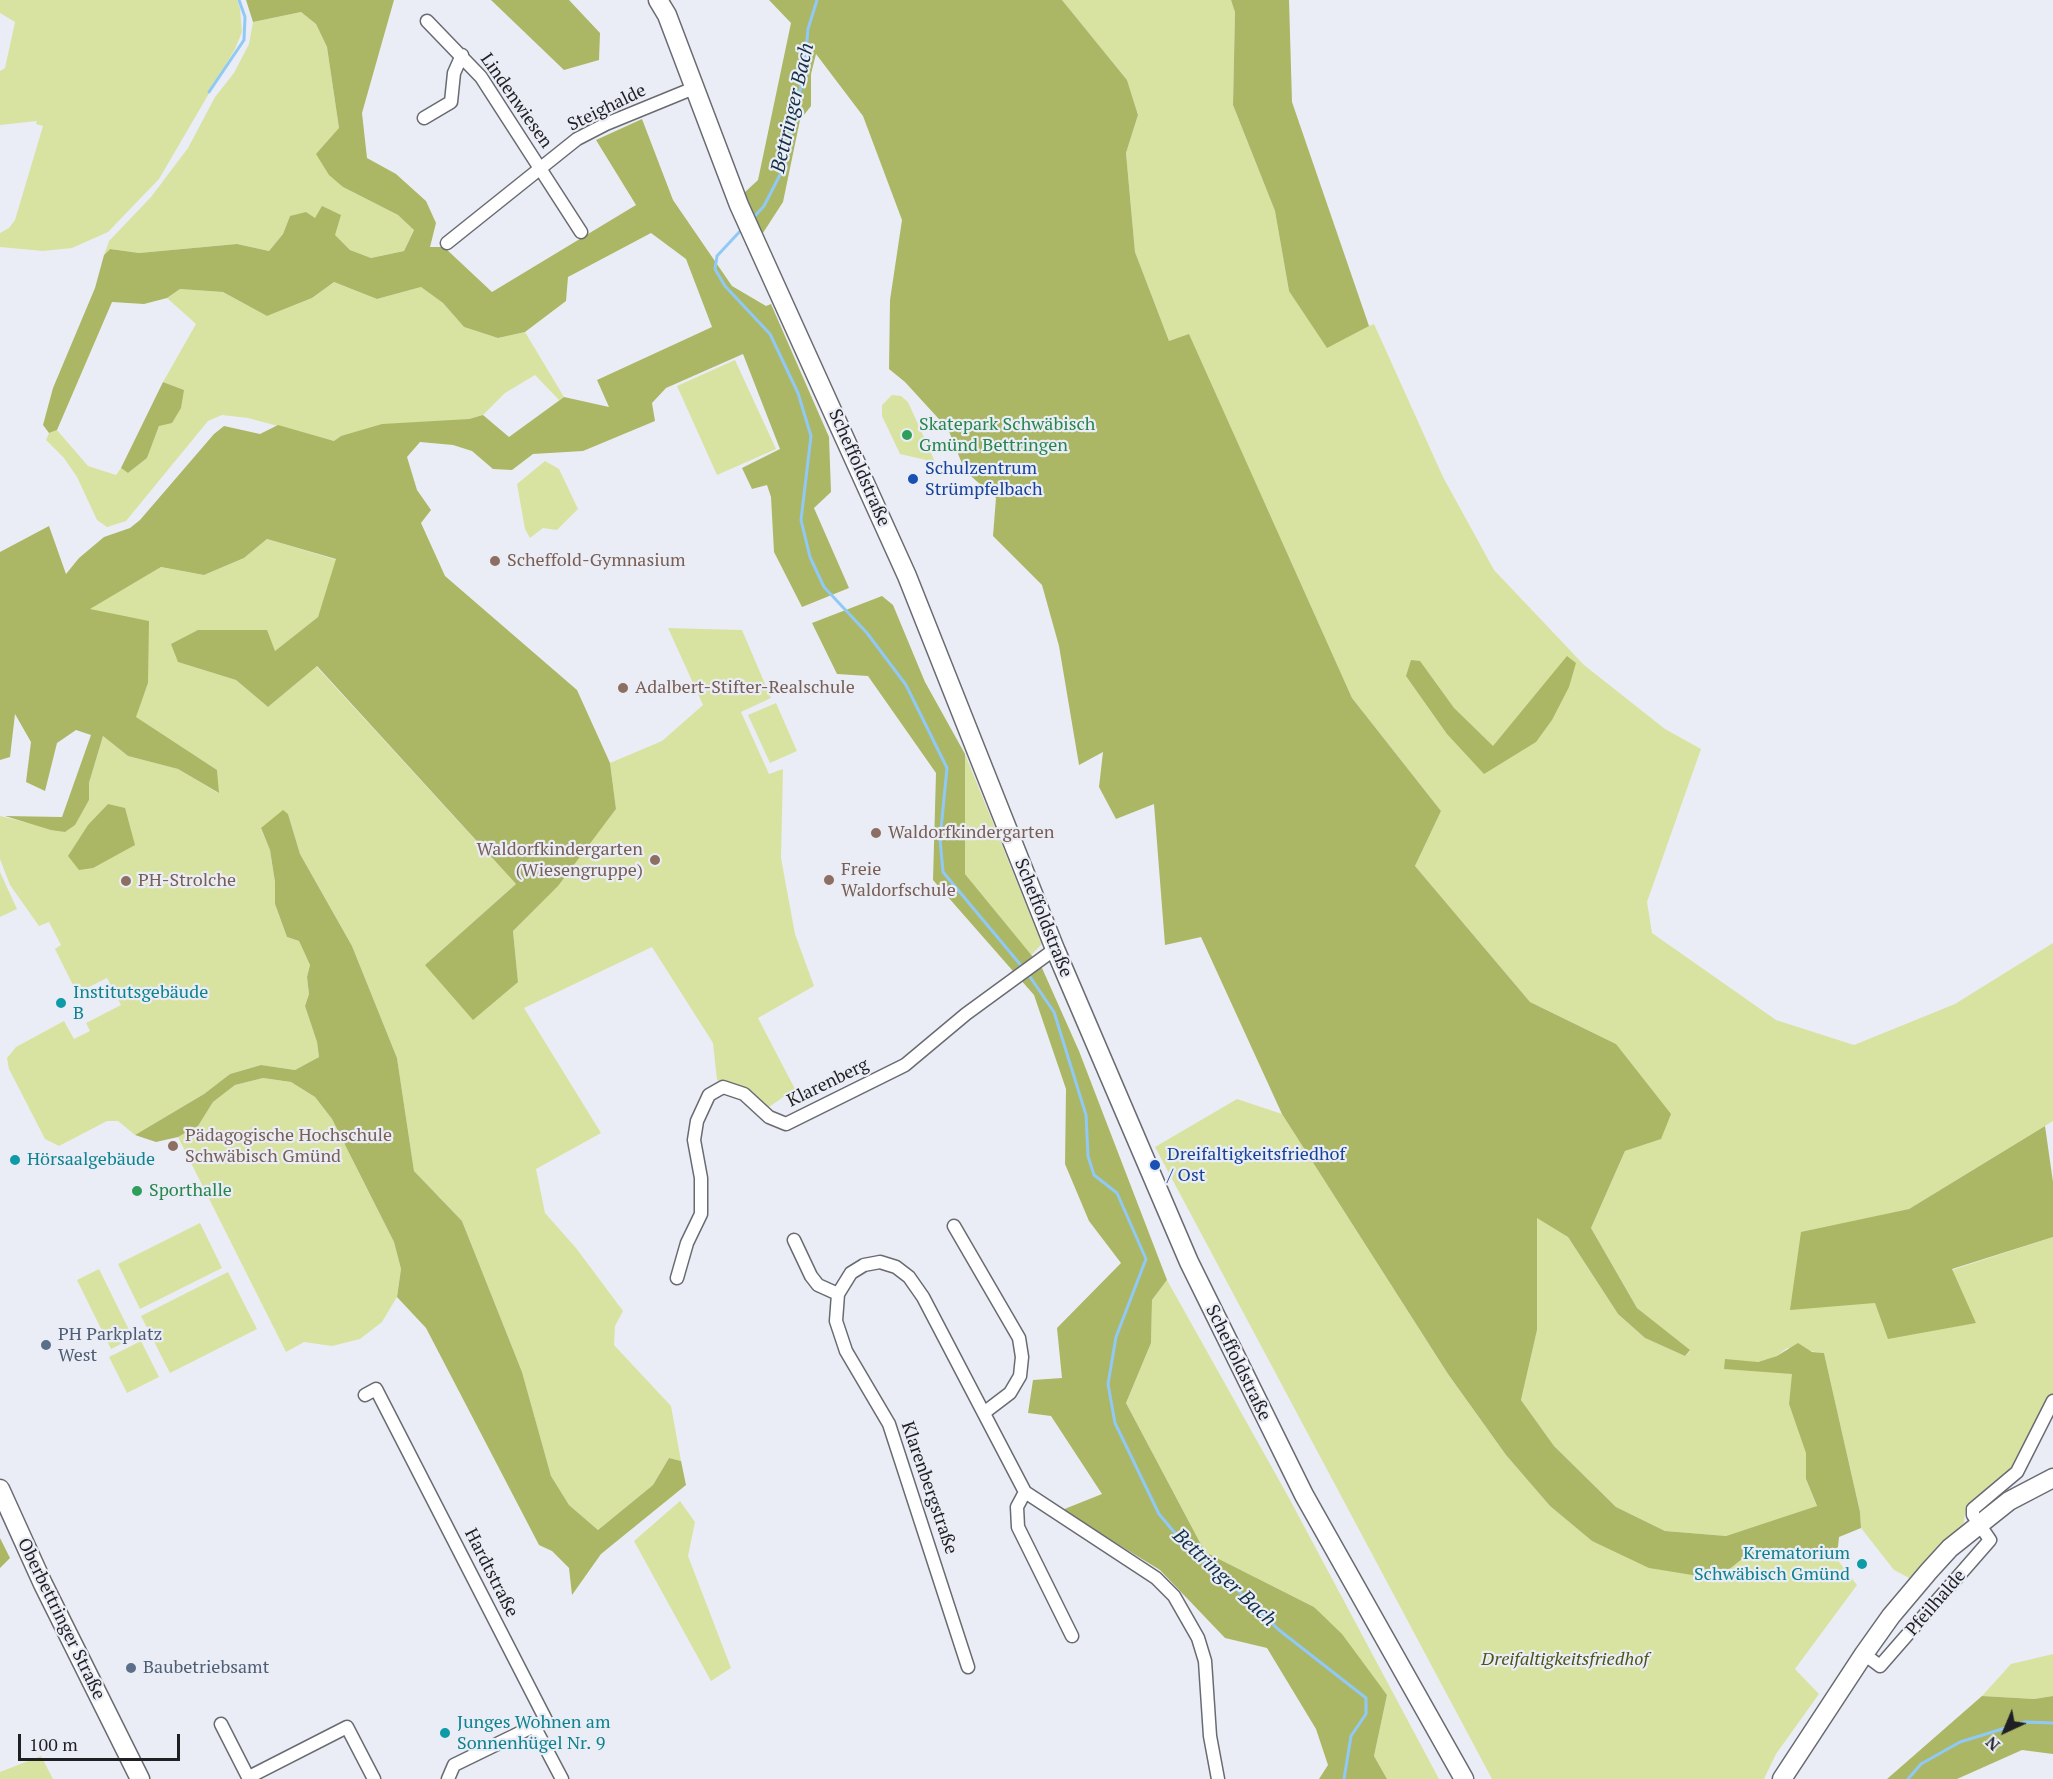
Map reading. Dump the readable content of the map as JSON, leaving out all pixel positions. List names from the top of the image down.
{
  "streets": {
    "main road": ["Scheffoldstraße", "Pfeilhalde", "Oberbettringer Straße"],
    "street": [
      "Lindenwiesen",
      "Steighalde",
      "Klarenberg",
      "Klarenbergstraße",
      "Hardtstraße"
    ]
  },
  "crossings": [
    ["Lindenwiesen", "Steighalde"],
    ["Steighalde", "Scheffoldstraße"],
    ["Scheffoldstraße", "Klarenberg"]
  ],
  "water": ["Bettringer Bach"],
  "parks": ["Dreifaltigkeitsfriedhof"],
  "places": [
    "Skatepark Schwäbisch Gmünd Bettringen",
    "Schulzentrum Strümpfelbach",
    "Scheffold-Gymnasium",
    "Adalbert-Stifter-Realschule",
    "Waldorfkindergarten",
    "Waldorfkindergarten (Wiesengruppe)",
    "Freie Waldorfschule",
    "PH-Strolche",
    "Institutsgebäude B",
    "Pädagogische Hochschule Schwäbisch Gmünd",
    "Hörsaalgebäude",
    "Dreifaltigkeitsfriedhof / Ost",
    "Sporthalle",
    "PH Parkplatz West",
    "Krematorium Schwäbisch Gmünd",
    "Baubetriebsamt",
    "Junges Wohnen am Sonnenhügel Nr. 9"
  ],
  "scale_bar": "100 m",
  "north": "bottom left"
}
